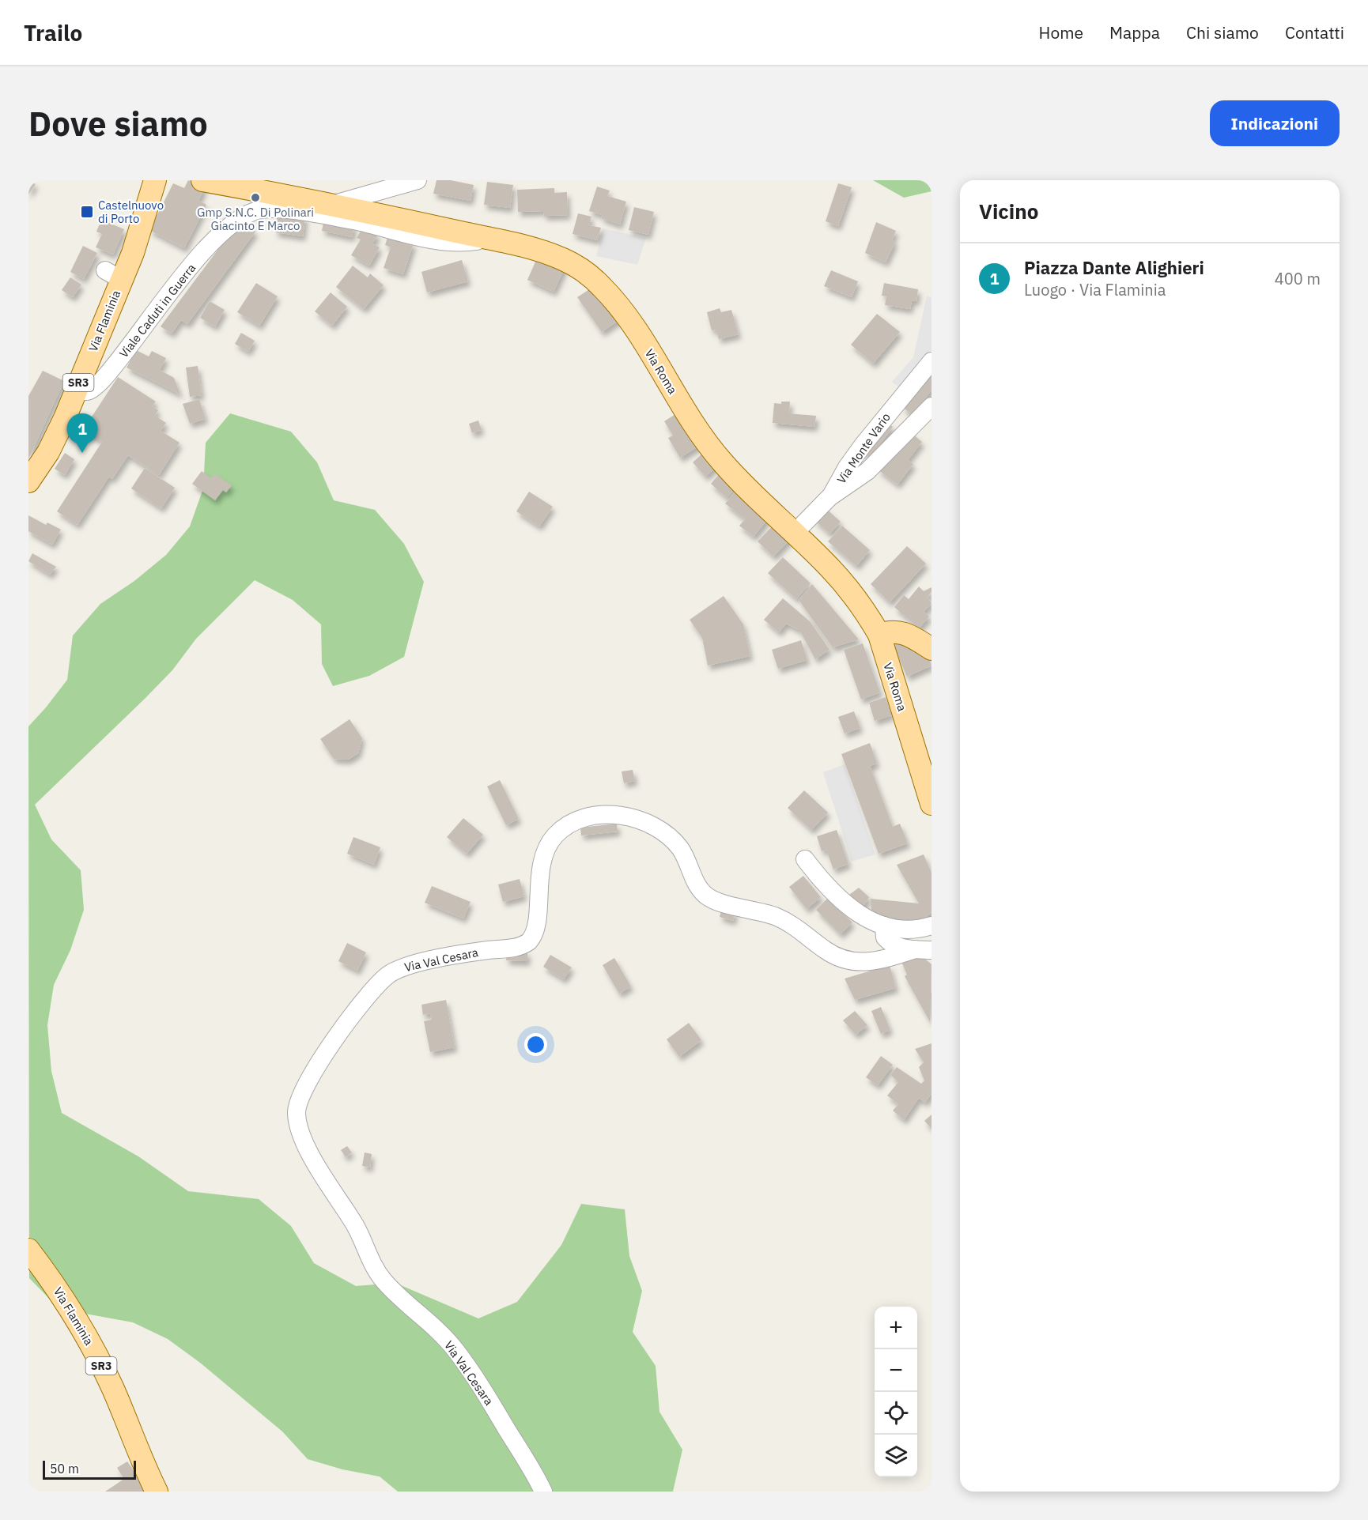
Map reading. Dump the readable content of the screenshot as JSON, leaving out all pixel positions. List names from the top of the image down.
{
  "streets": {
    "main road": ["Via Flaminia", "Via Roma", "SR3"],
    "street": ["Viale Caduti in Guerra", "Via Monte Vario", "Via Val Cesara"]
  },
  "crossings": [
    ["Viale Caduti in Guerra", "Via Flaminia"],
    ["Viale Caduti in Guerra", "Via Roma"],
    ["Via Roma", "Via Monte Vario"]
  ],
  "places": {
    "other": ["Gmp S.N.C. Di Polinari Giacinto E Marco"],
    "transit": ["Castelnuovo di Porto"]
  },
  "scale_bar": "50 m",
  "page": {
    "header": "Trailo",
    "nav": [
      "Home",
      "Mappa",
      "Chi siamo",
      "Contatti"
    ],
    "buttons": "Indicazioni",
    "title": "Dove siamo",
    "heading": "Vicino",
    "list": [
      {
        "mark": "1",
        "name": "Piazza Dante Alighieri",
        "note": "Luogo · Via Flaminia",
        "value": "400 m"
      }
    ],
    "pins": "1",
    "map_buttons": ["+", "−"],
    "scale": "50 m"
  }
}
